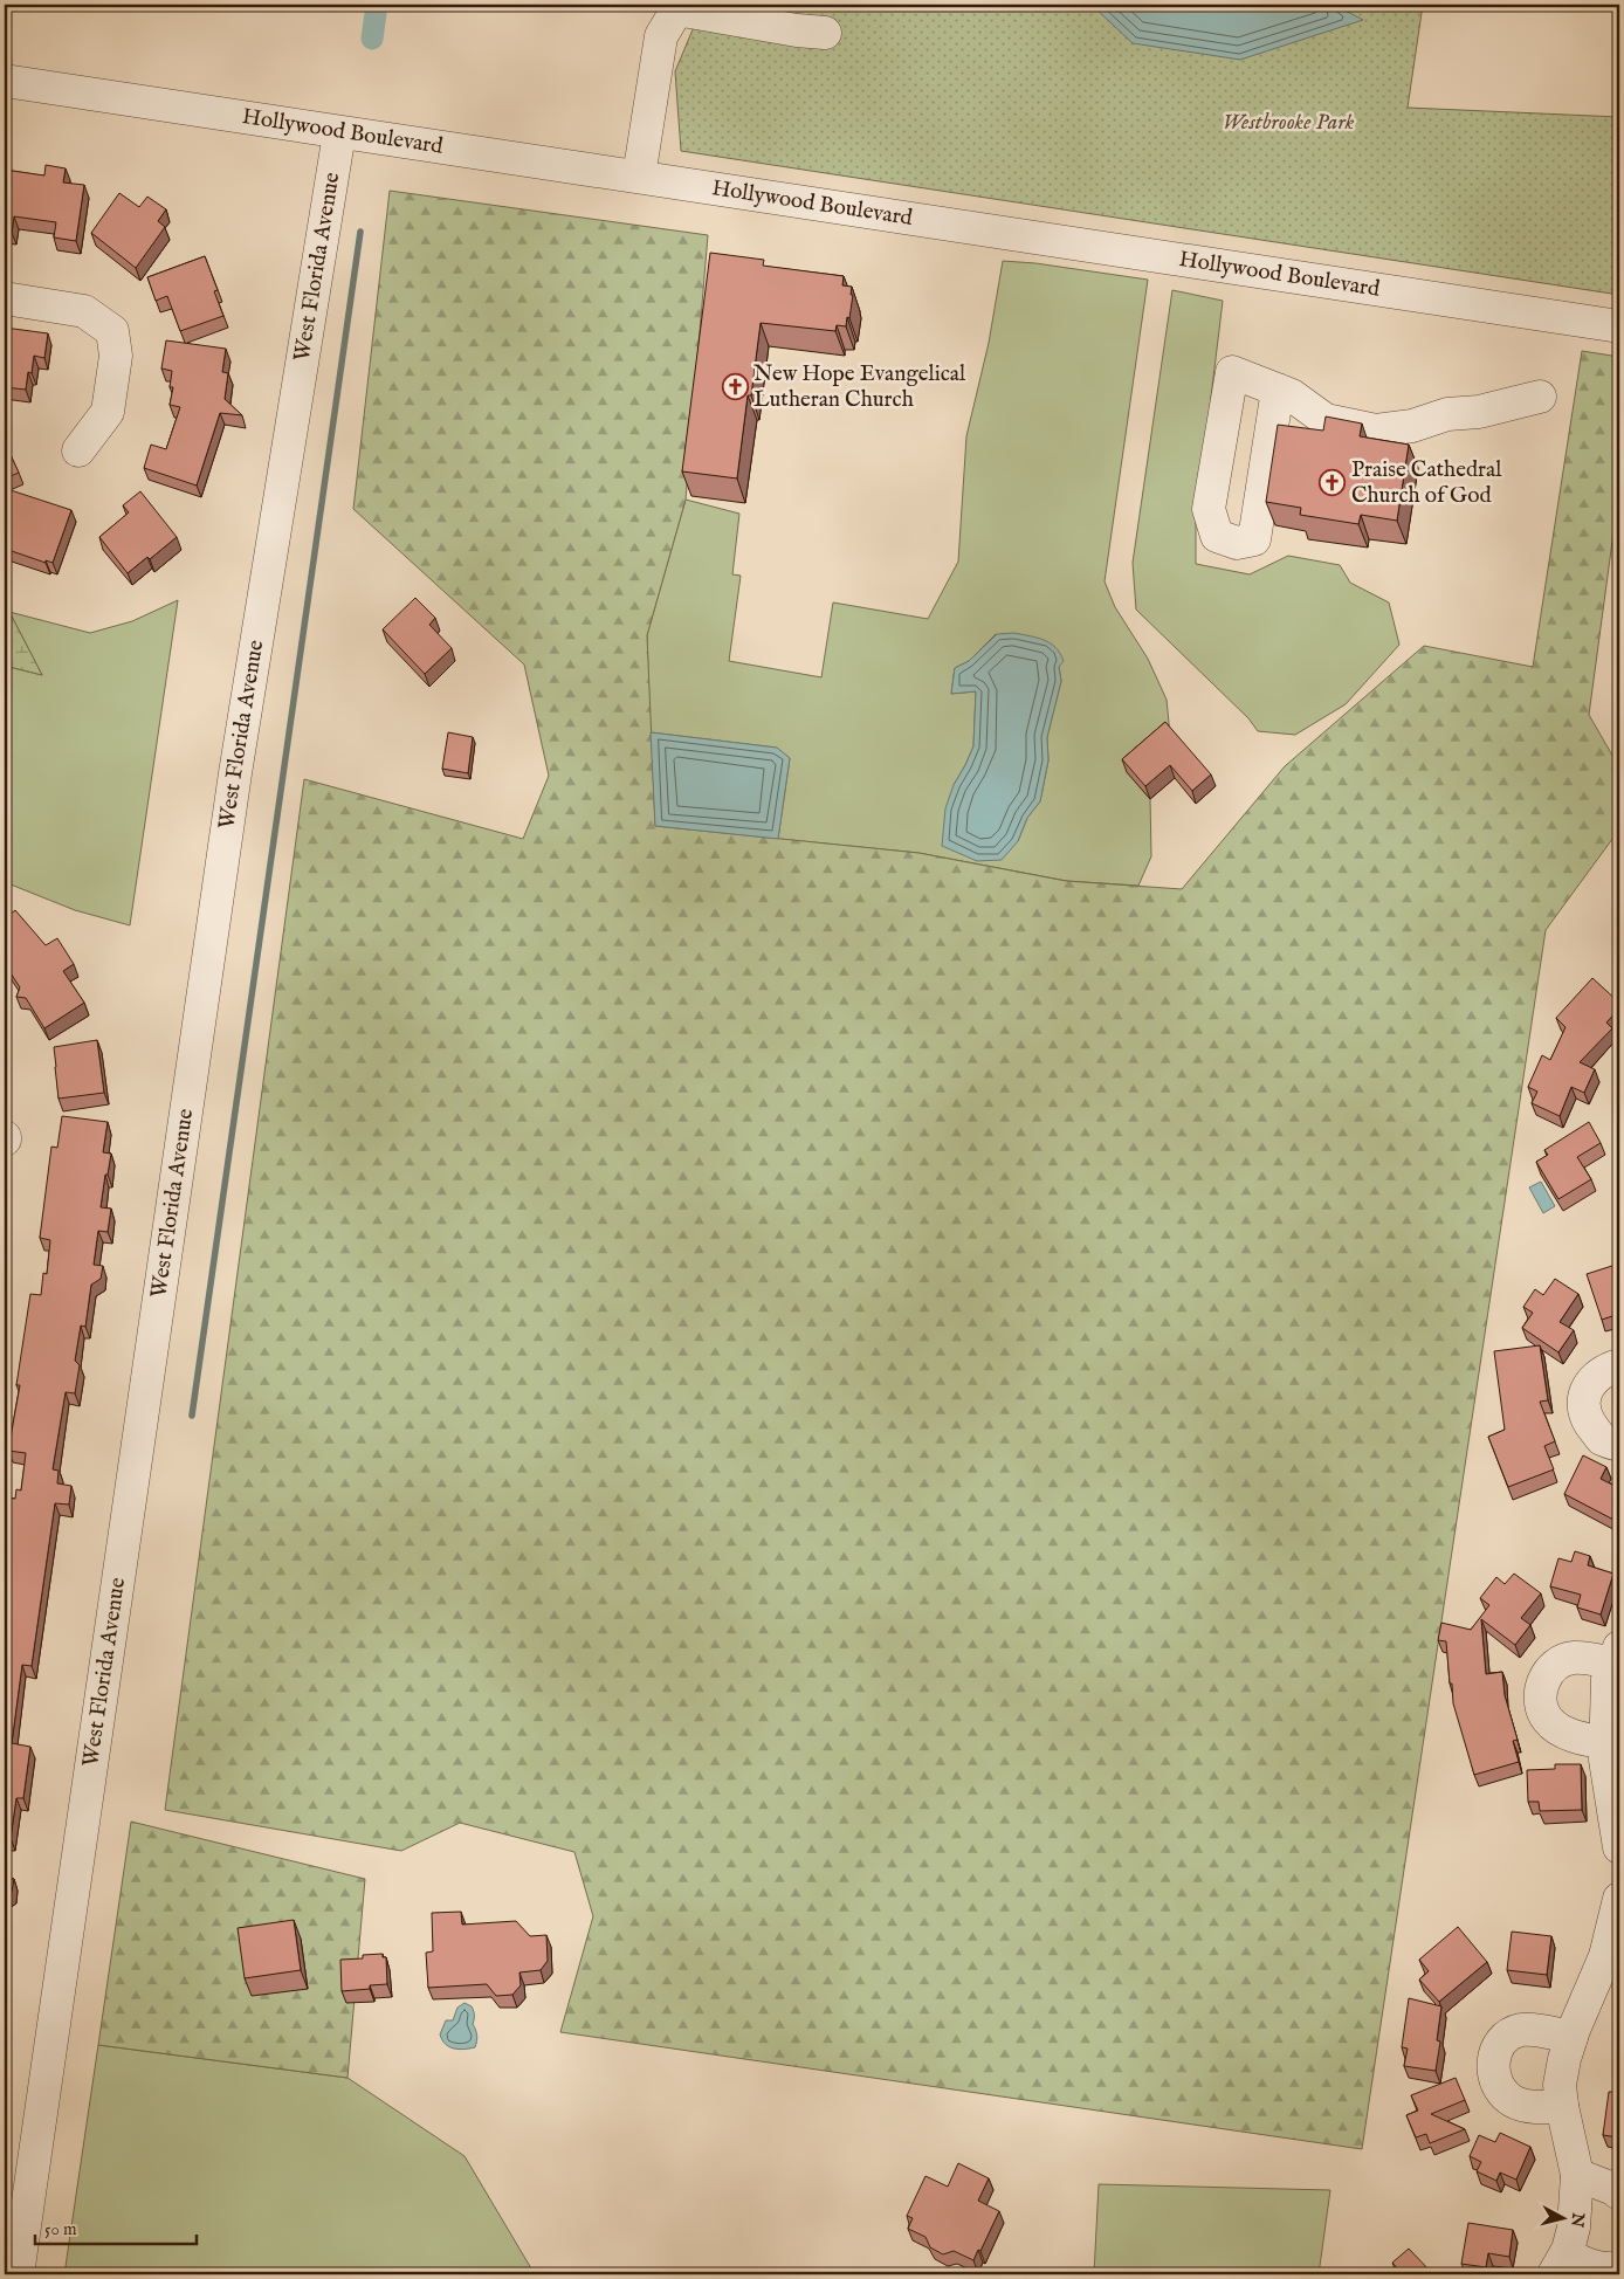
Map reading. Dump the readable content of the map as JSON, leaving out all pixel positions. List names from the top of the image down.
{
  "streets": {
    "street": ["Hollywood Boulevard", "West Florida Avenue"]
  },
  "crossings": [
    ["Hollywood Boulevard", "West Florida Avenue"]
  ],
  "parks": ["Westbrooke Park"],
  "places": {
    "church": ["New Hope Evangelical Lutheran Church", "Praise Cathedral Church of God"]
  },
  "scale_bar": "50 m",
  "north": "right"
}
